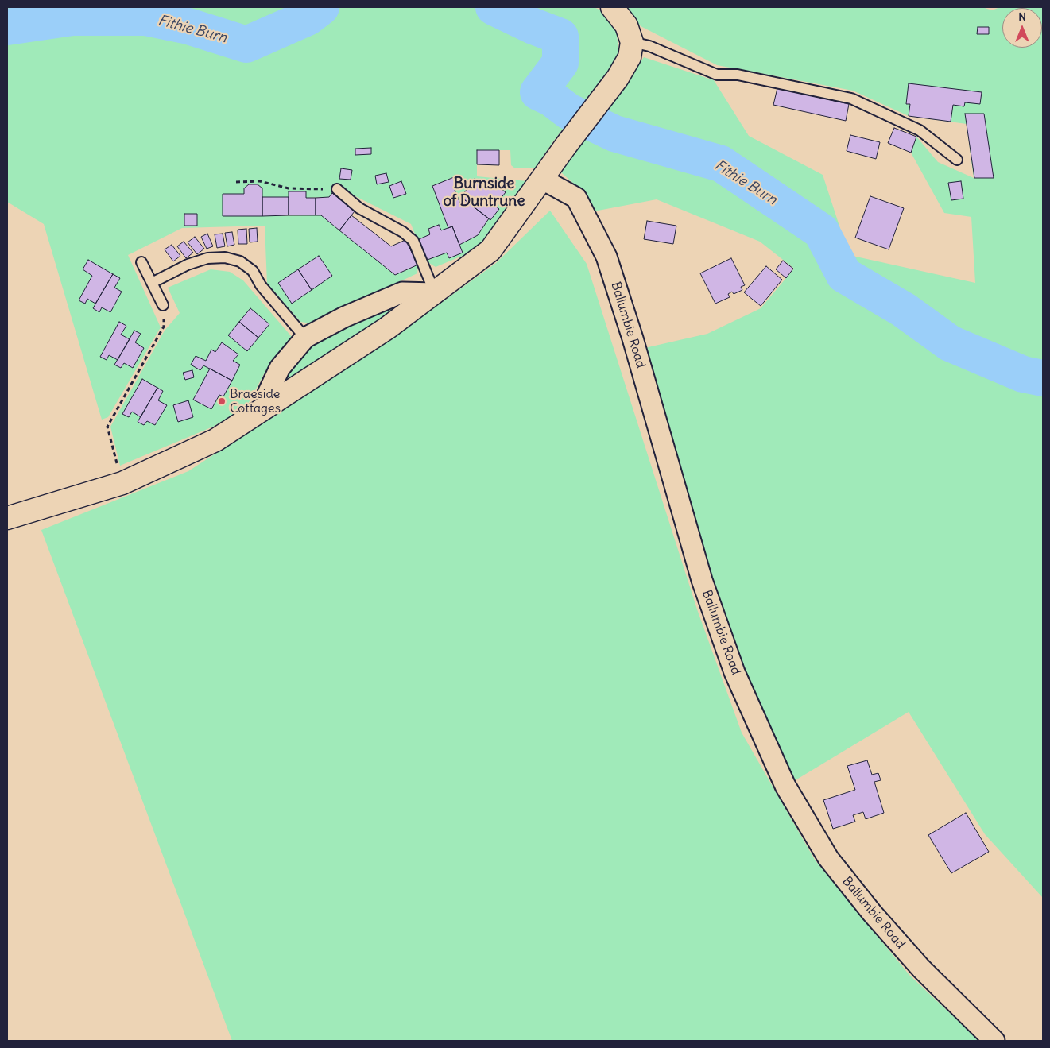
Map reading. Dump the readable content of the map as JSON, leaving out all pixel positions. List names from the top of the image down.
{
  "streets": {
    "street": ["Ballumbie Road"]
  },
  "districts": ["Burnside of Duntrune"],
  "water": ["Fithie Burn"],
  "places": ["Braeside Cottages"],
  "north": "top"
}
